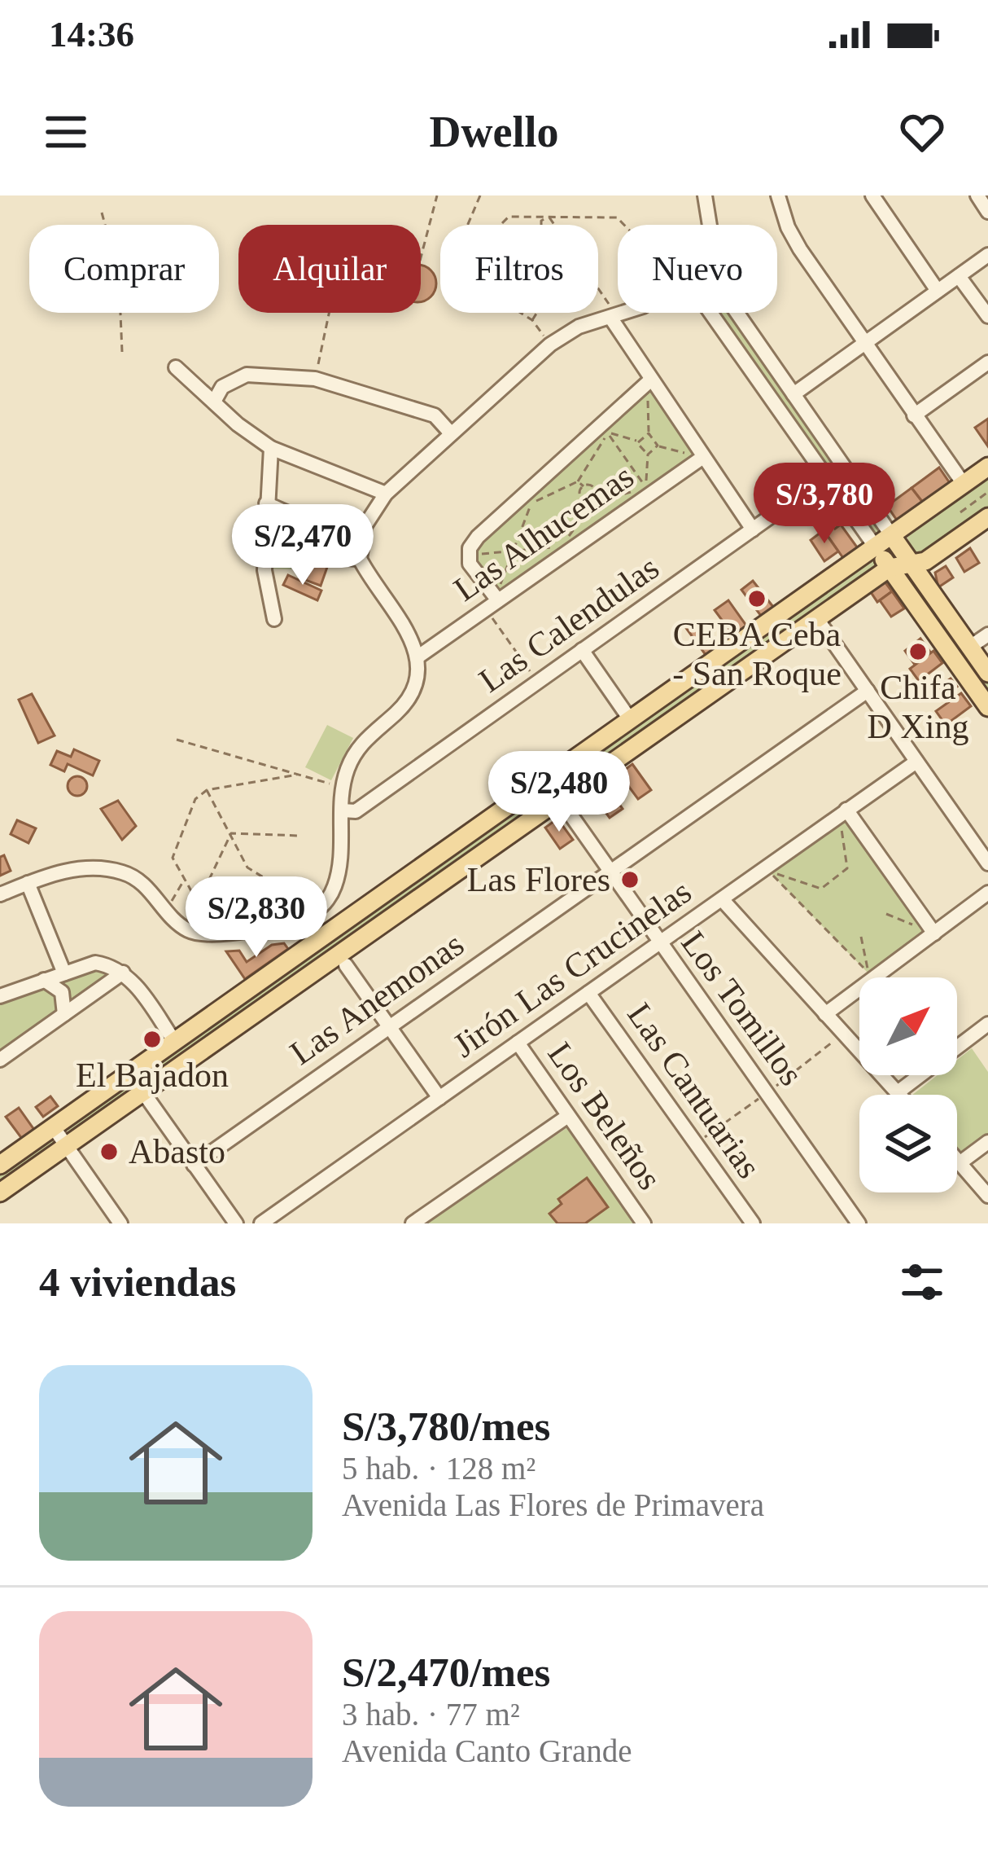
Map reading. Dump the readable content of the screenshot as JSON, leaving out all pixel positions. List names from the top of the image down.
{
  "streets": {
    "street": [
      "Las Alhucemas",
      "Las Calendulas",
      "Jirón Las Crucinelas",
      "Las Anemonas",
      "Los Tomillos",
      "Las Cantuarias",
      "Los Beleños"
    ]
  },
  "crossings": [
    ["Jirón Las Crucinelas", "Los Tomillos"],
    ["Jirón Las Crucinelas", "Las Cantuarias"],
    ["Jirón Las Crucinelas", "Los Beleños"],
    ["Las Anemonas", "Los Tomillos"]
  ],
  "places": [
    "CEBA Ceba - San Roque",
    "Chifa D Xing",
    "Las Flores",
    "El Bajadon",
    "Abasto"
  ],
  "north": "top right",
  "page": {
    "status": "14:36",
    "header": "Dwello",
    "chip": [
      "Comprar",
      "Alquilar",
      "Filtros",
      "Nuevo"
    ],
    "price": [
      "S/3,780",
      "S/2,470",
      "S/2,480",
      "S/2,830"
    ],
    "heading": "4 viviendas",
    "list": [
      {
        "name": "S/3,780/mes",
        "note": "5 hab. · 128 m² · Avenida Las Flores de Primavera"
      },
      {
        "name": "S/2,470/mes",
        "note": "3 hab. · 77 m² · Avenida Canto Grande"
      }
    ]
  }
}
